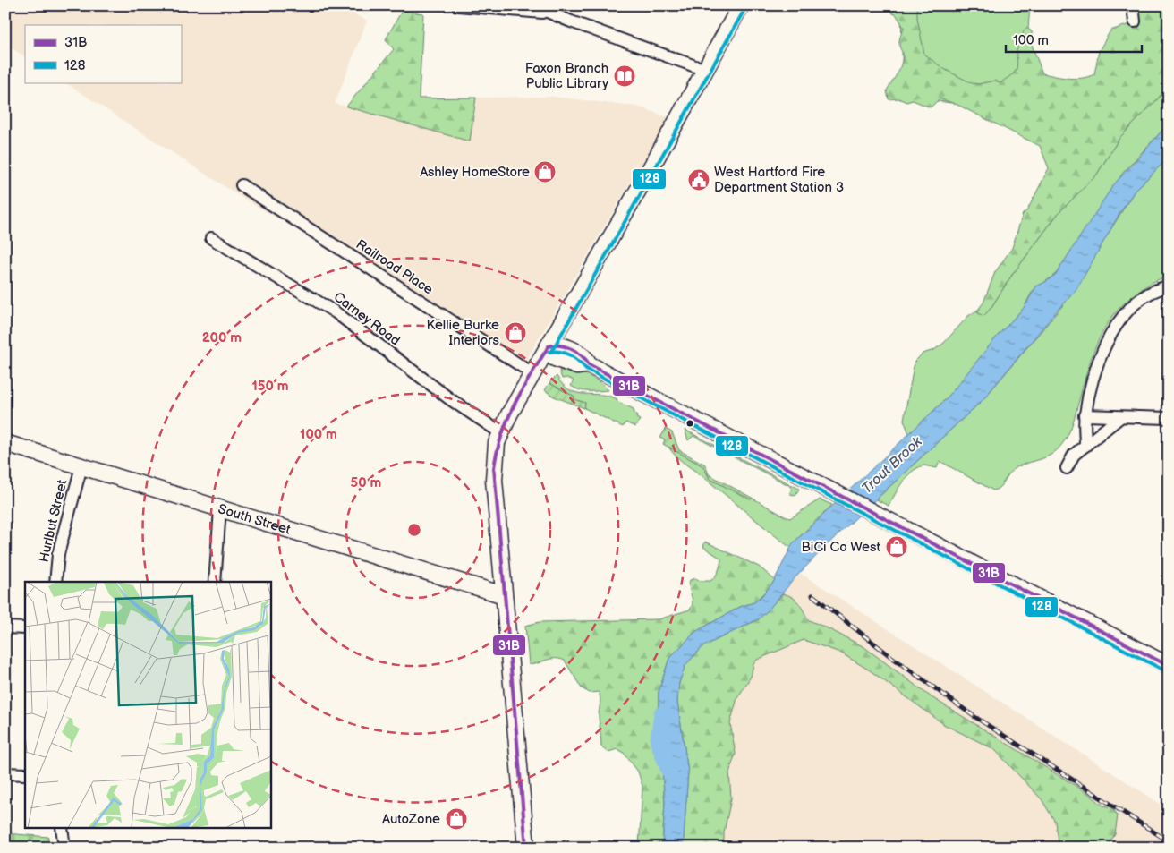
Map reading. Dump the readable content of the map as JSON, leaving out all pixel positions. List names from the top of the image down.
{
  "streets": {
    "main road": ["South Street"],
    "street": ["Railroad Place", "Carney Road", "Hurlbut Street"]
  },
  "crossings": [
    ["South Street", "Hurlbut Street"]
  ],
  "water": ["Trout Brook"],
  "places": {
    "library": ["Faxon Branch Public Library"],
    "shop": [
      "Ashley HomeStore",
      "Kellie Burke Interiors",
      "BiCi Co West",
      "AutoZone"
    ],
    "public building": ["West Hartford Fire Department Station 3"]
  },
  "lines": ["transit line 128", "transit line 31B"],
  "legend": ["31B", "128"],
  "scale_bar": "100 m",
  "rings": [
    "200 m",
    "150 m",
    "100 m",
    "50 m"
  ]
}
